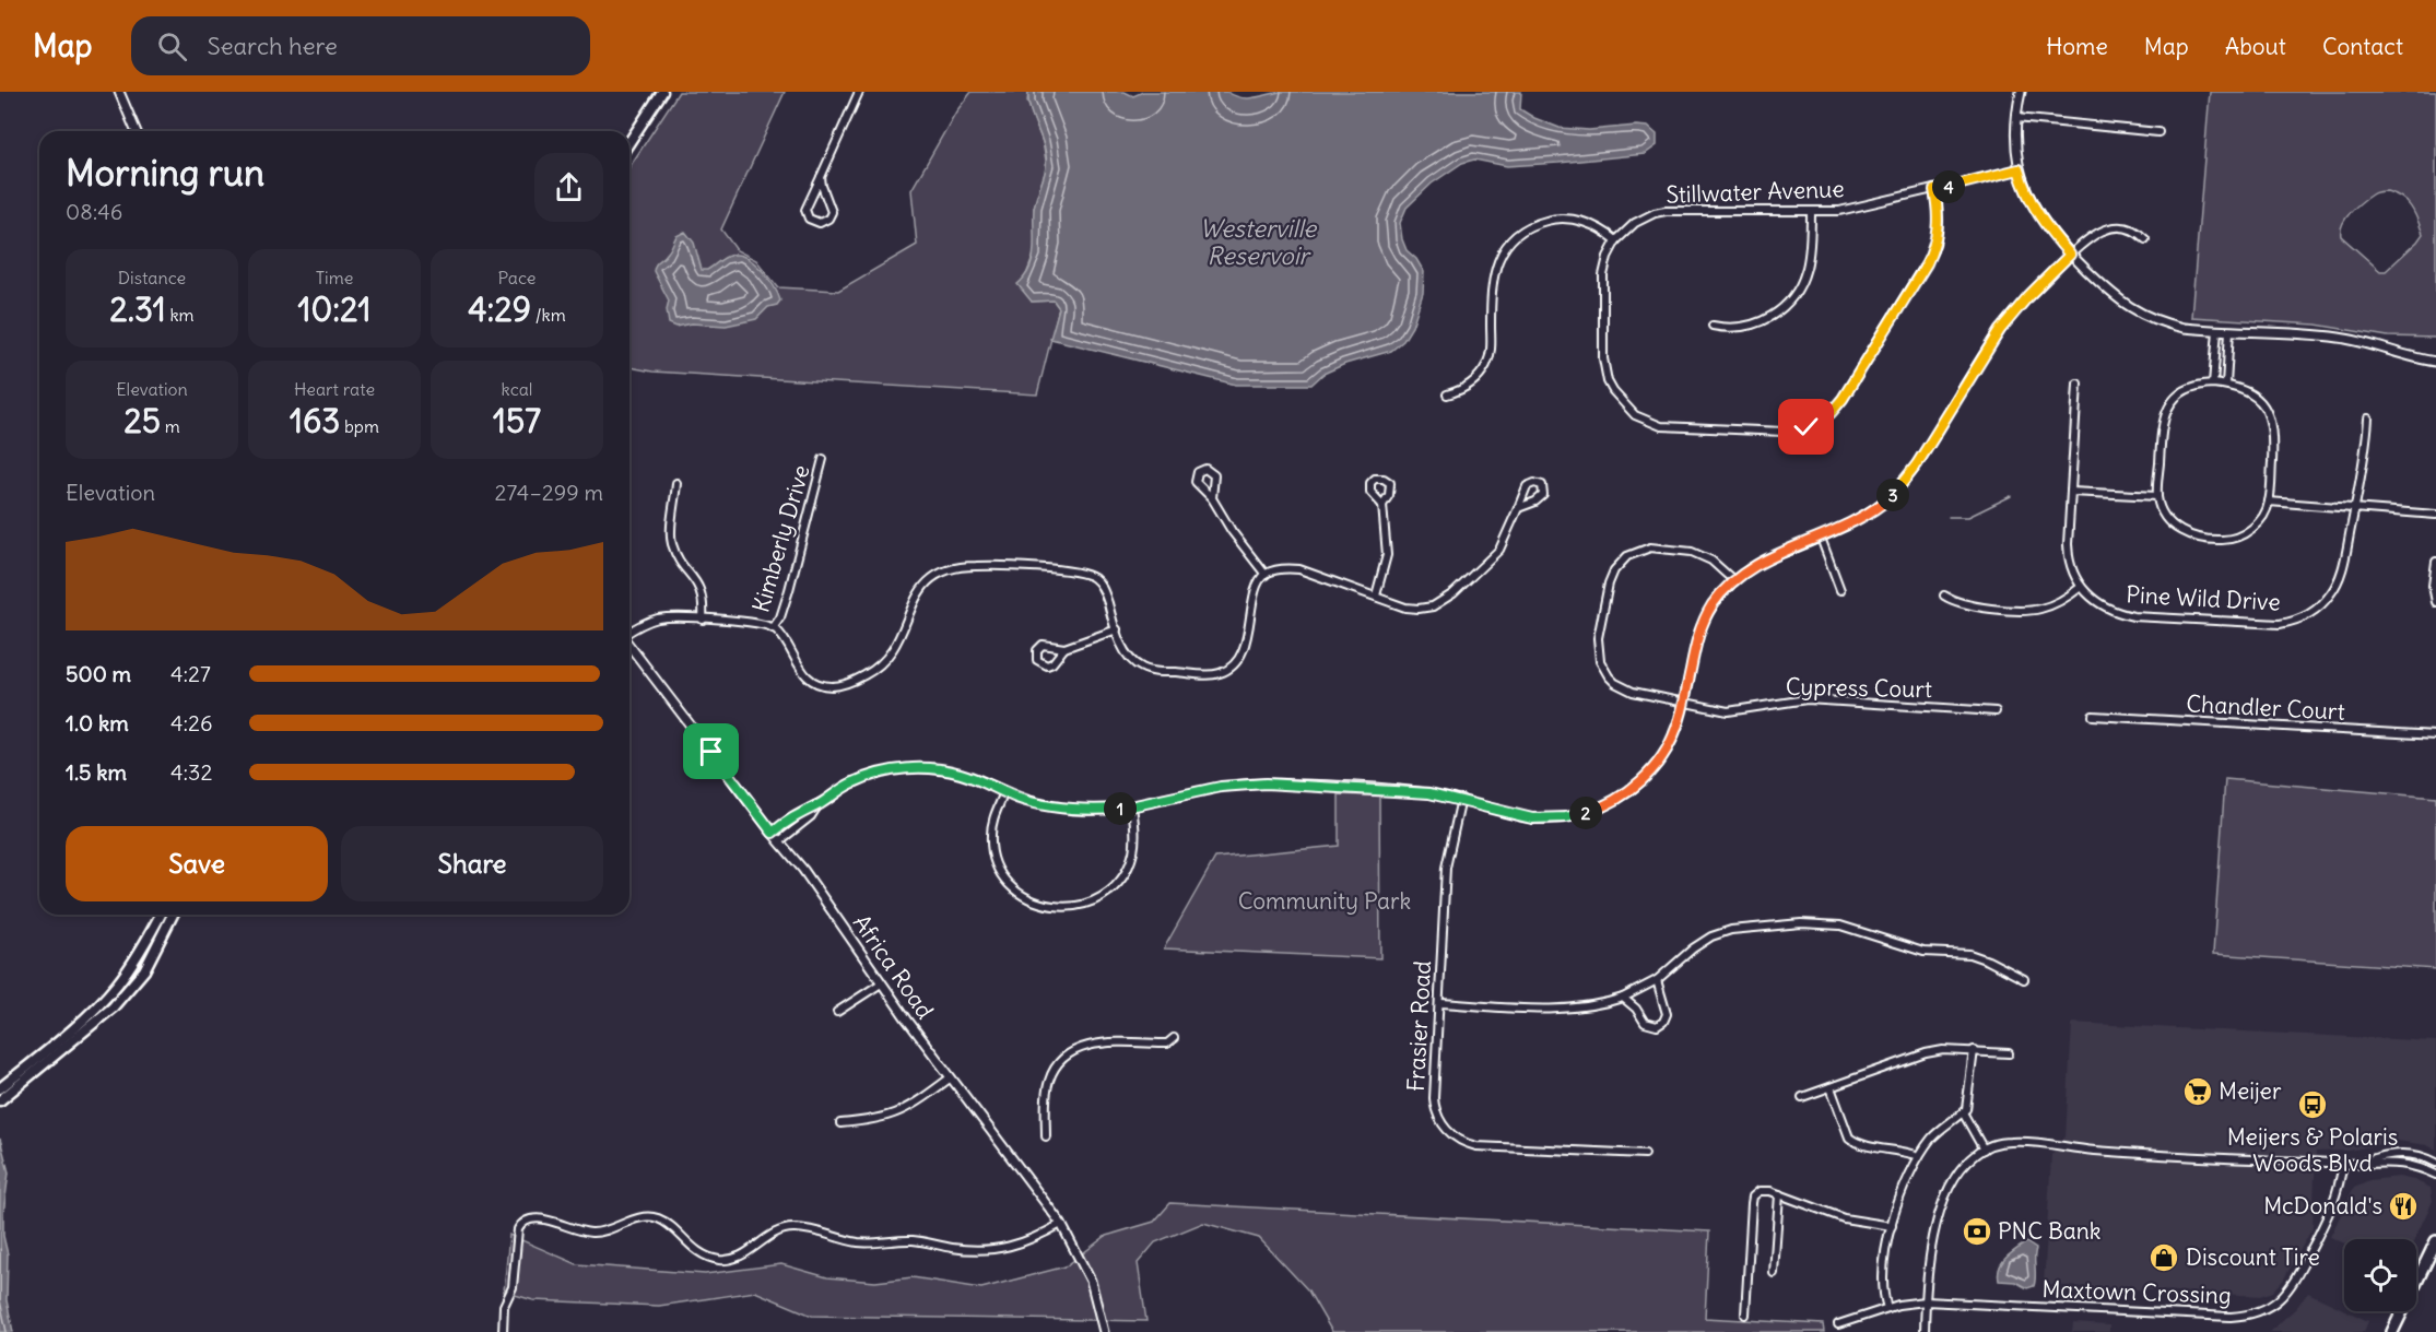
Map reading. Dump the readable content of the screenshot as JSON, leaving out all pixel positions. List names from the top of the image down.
{
  "streets": {
    "street": [
      "Stillwater Avenue",
      "Kimberly Drive",
      "Pine Wild Drive",
      "Cypress Court",
      "Chandler Court",
      "Africa Road",
      "Frasier Road",
      "Maxtown Crossing"
    ]
  },
  "water": ["Westerville Reservoir"],
  "parks": ["Community Park"],
  "places": {
    "supermarket": ["Meijer"],
    "bus stop": ["Meijers & Polaris Woods Blvd"],
    "restaurant": ["McDonald's"],
    "bank": ["PNC Bank"],
    "shop": ["Discount Tire"]
  },
  "page": {
    "header": "Map",
    "search": "Search here",
    "nav": [
      "Home",
      "Map",
      "About",
      "Contact"
    ],
    "heading": ["Morning run", "08:46"],
    "pins": [
      "4",
      "3",
      "1",
      "2"
    ],
    "stats": [
      ["Distance", "2.31 km"],
      ["Time", "10:21"],
      ["Pace", "4:29 /km"],
      ["Elevation", "25 m"],
      ["Heart rate", "163 bpm"],
      ["kcal", "157"]
    ],
    "chart": ["Elevation", "274–299 m"],
    "list": [
      {
        "name": "500 m",
        "note": "4:27"
      },
      {
        "name": "1.0 km",
        "note": "4:26"
      },
      {
        "name": "1.5 km",
        "note": "4:32"
      }
    ],
    "buttons": ["Save", "Share"]
  }
}
